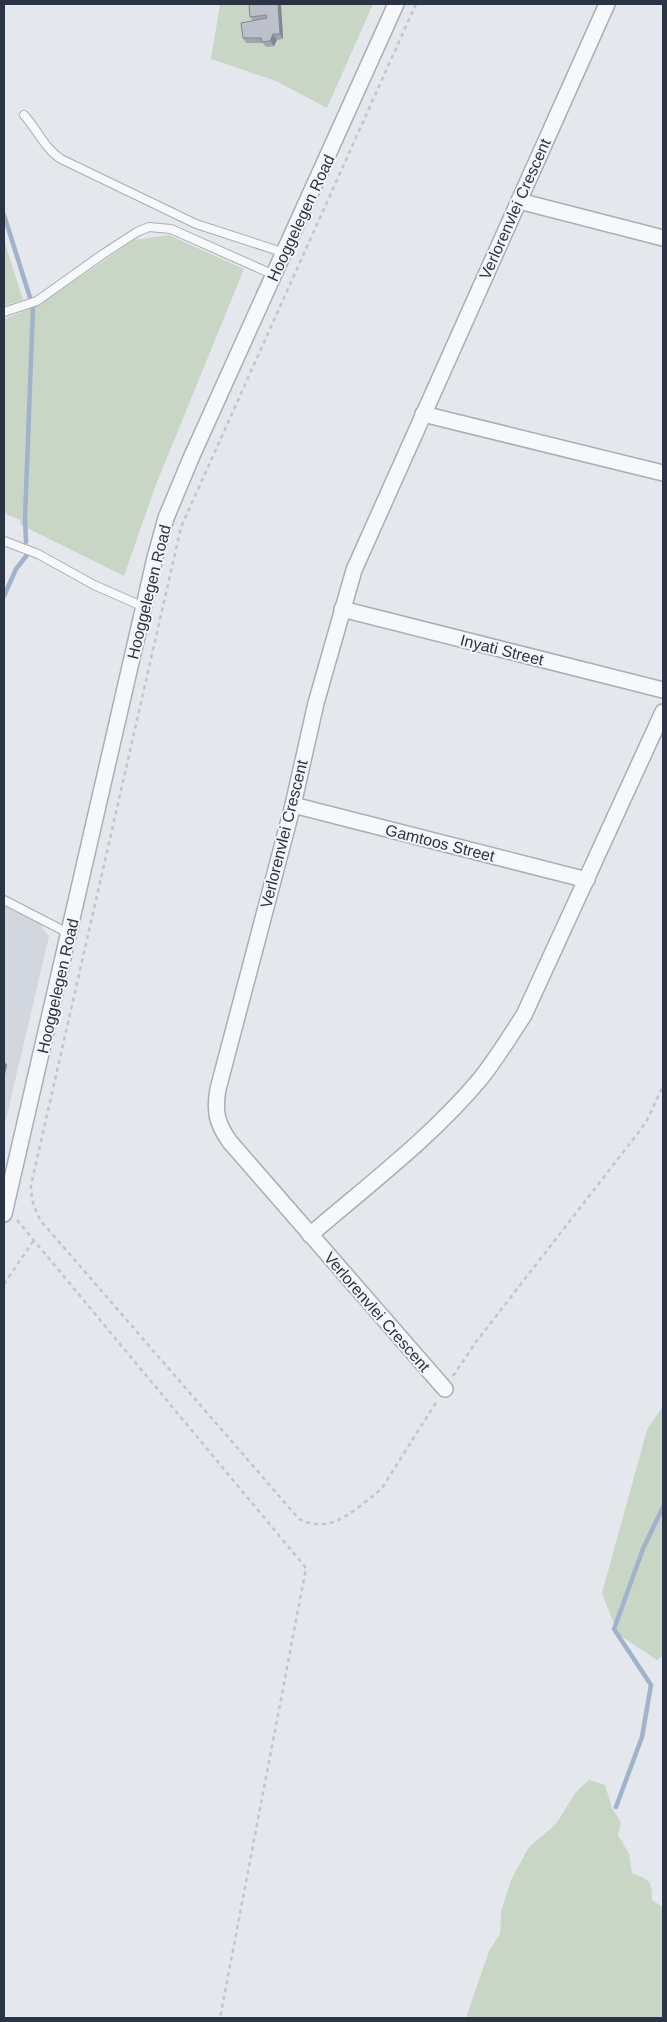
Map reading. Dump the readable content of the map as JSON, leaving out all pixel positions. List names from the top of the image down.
{
  "streets": {
    "street": [
      "Verlorenvlei Crescent",
      "Hooggelegen Road",
      "Inyati Street",
      "Gamtoos Street"
    ]
  },
  "crossings": [
    ["Verlorenvlei Crescent", "Inyati Street"],
    ["Verlorenvlei Crescent", "Gamtoos Street"]
  ]
}
